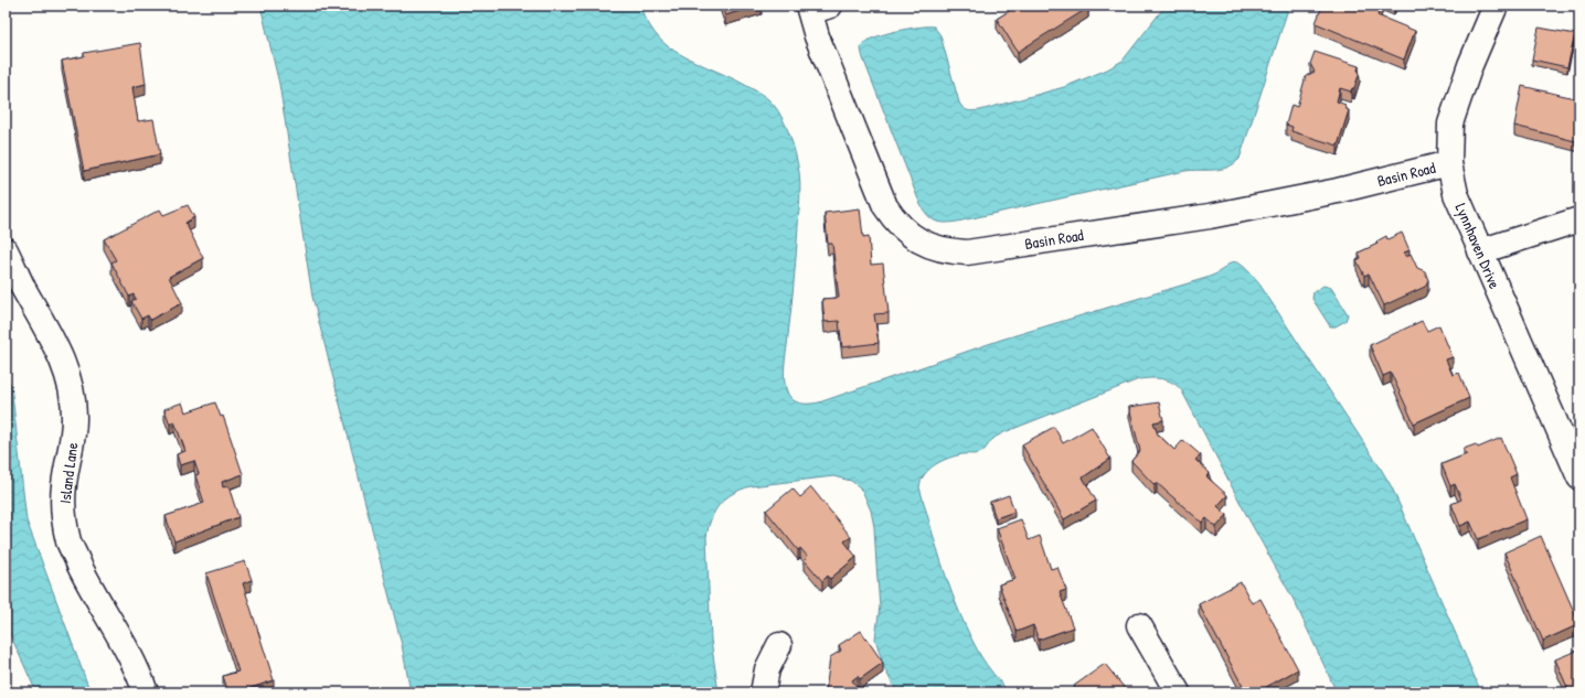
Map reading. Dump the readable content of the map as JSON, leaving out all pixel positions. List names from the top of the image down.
{
  "streets": {
    "street": ["Basin Road", "Lynnhaven Drive", "Island Lane"]
  },
  "crossings": [
    ["Basin Road", "Lynnhaven Drive"]
  ]
}
